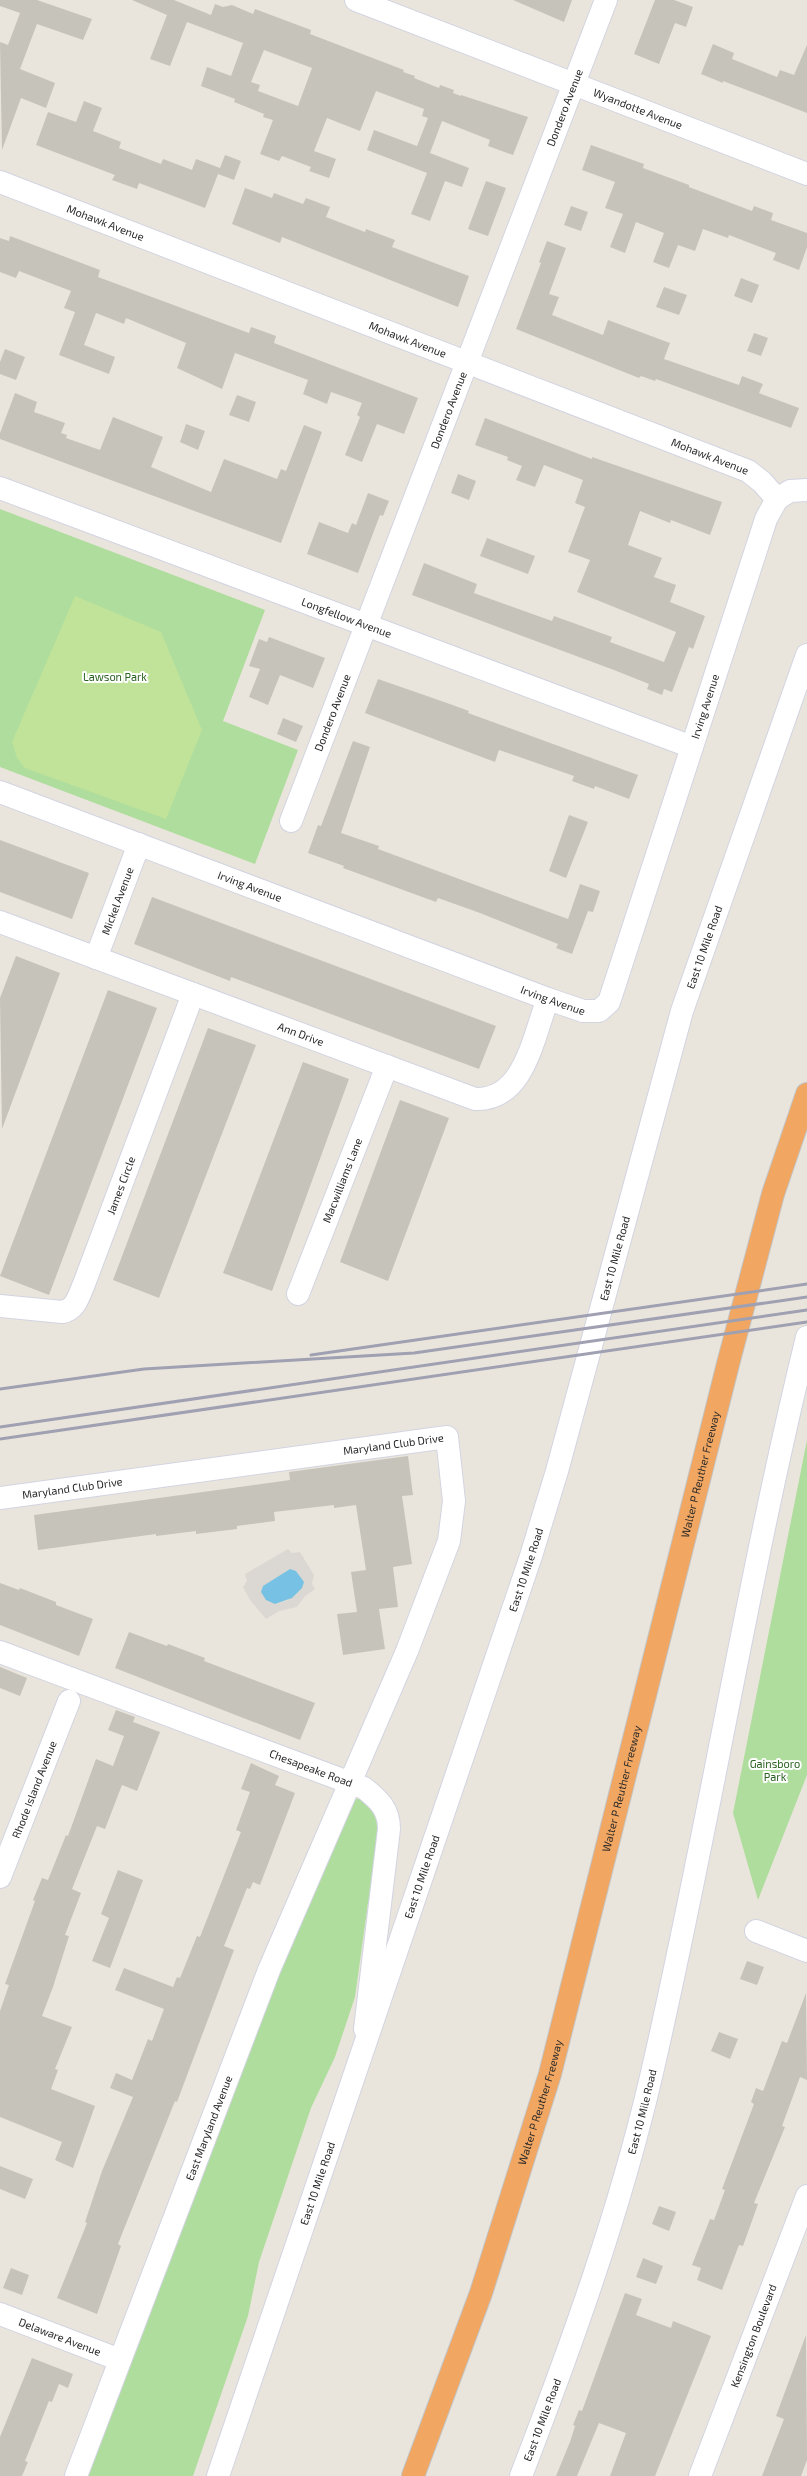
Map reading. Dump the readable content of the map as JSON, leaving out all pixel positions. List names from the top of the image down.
{
  "streets": {
    "highway": ["Walter P Reuther Freeway"],
    "street": [
      "Dondero Avenue",
      "Wyandotte Avenue",
      "Mohawk Avenue",
      "Longfellow Avenue",
      "Irving Avenue",
      "Mickel Avenue",
      "East 10 Mile Road",
      "Ann Drive",
      "Macwilliams Lane",
      "James Circle",
      "Maryland Club Drive",
      "Chesapeake Road",
      "Rhode Island Avenue",
      "East Maryland Avenue",
      "Kensington Boulevard",
      "Delaware Avenue"
    ]
  },
  "crossings": [
    ["Dondero Avenue", "Wyandotte Avenue"],
    ["Dondero Avenue", "Mohawk Avenue"],
    ["Dondero Avenue", "Longfellow Avenue"],
    ["Mohawk Avenue", "Irving Avenue"],
    ["Longfellow Avenue", "Irving Avenue"],
    ["Irving Avenue", "Mickel Avenue"],
    ["Irving Avenue", "Ann Drive"],
    ["Mickel Avenue", "Ann Drive"],
    ["East 10 Mile Road", "Chesapeake Road"],
    ["Ann Drive", "Macwilliams Lane"],
    ["Ann Drive", "James Circle"],
    ["Maryland Club Drive", "Chesapeake Road"],
    ["Maryland Club Drive", "East Maryland Avenue"],
    ["Chesapeake Road", "East Maryland Avenue"],
    ["East Maryland Avenue", "Delaware Avenue"]
  ],
  "parks": ["Lawson Park", "Gainsboro Park"]
}
